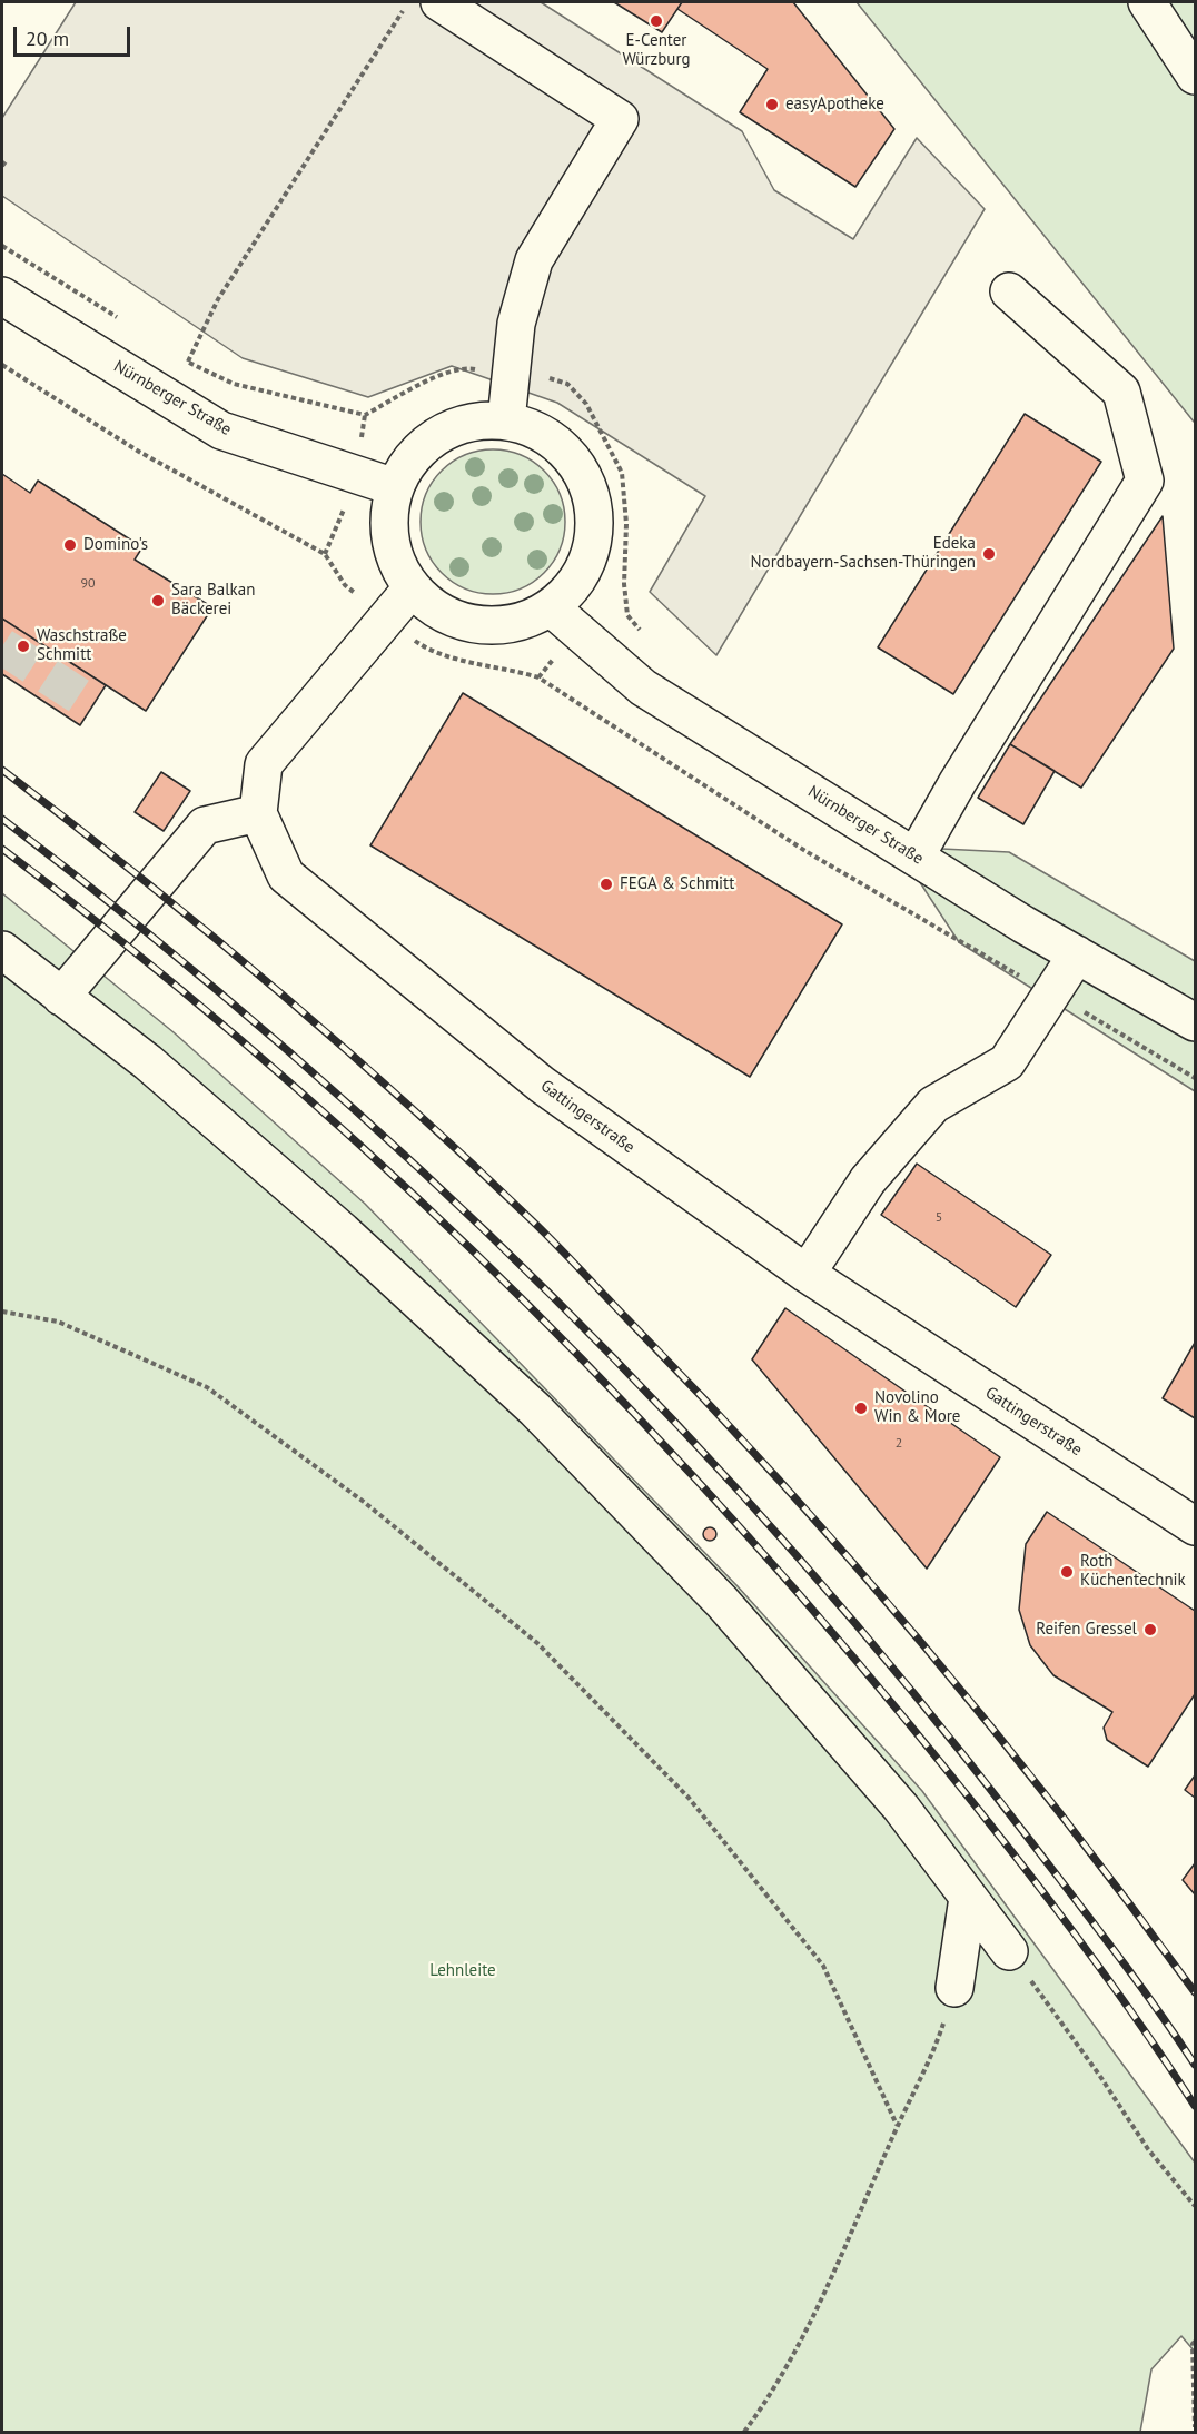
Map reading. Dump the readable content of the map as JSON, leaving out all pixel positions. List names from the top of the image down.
{
  "streets": {
    "main road": ["Nürnberger Straße", "Gattingerstraße"]
  },
  "parks": ["Lehnleite"],
  "places": [
    "E-Center Würzburg",
    "easyApotheke",
    "Domino's",
    "Edeka Nordbayern-Sachsen-Thüringen",
    "Sara Balkan Bäckerei",
    "Waschstraße Schmitt",
    "FEGA & Schmitt",
    "Novolino Win & More",
    "Roth Küchentechnik",
    "Reifen Gressel"
  ],
  "house_numbers": ["90", "5", "2"],
  "scale_bar": "20 m"
}
